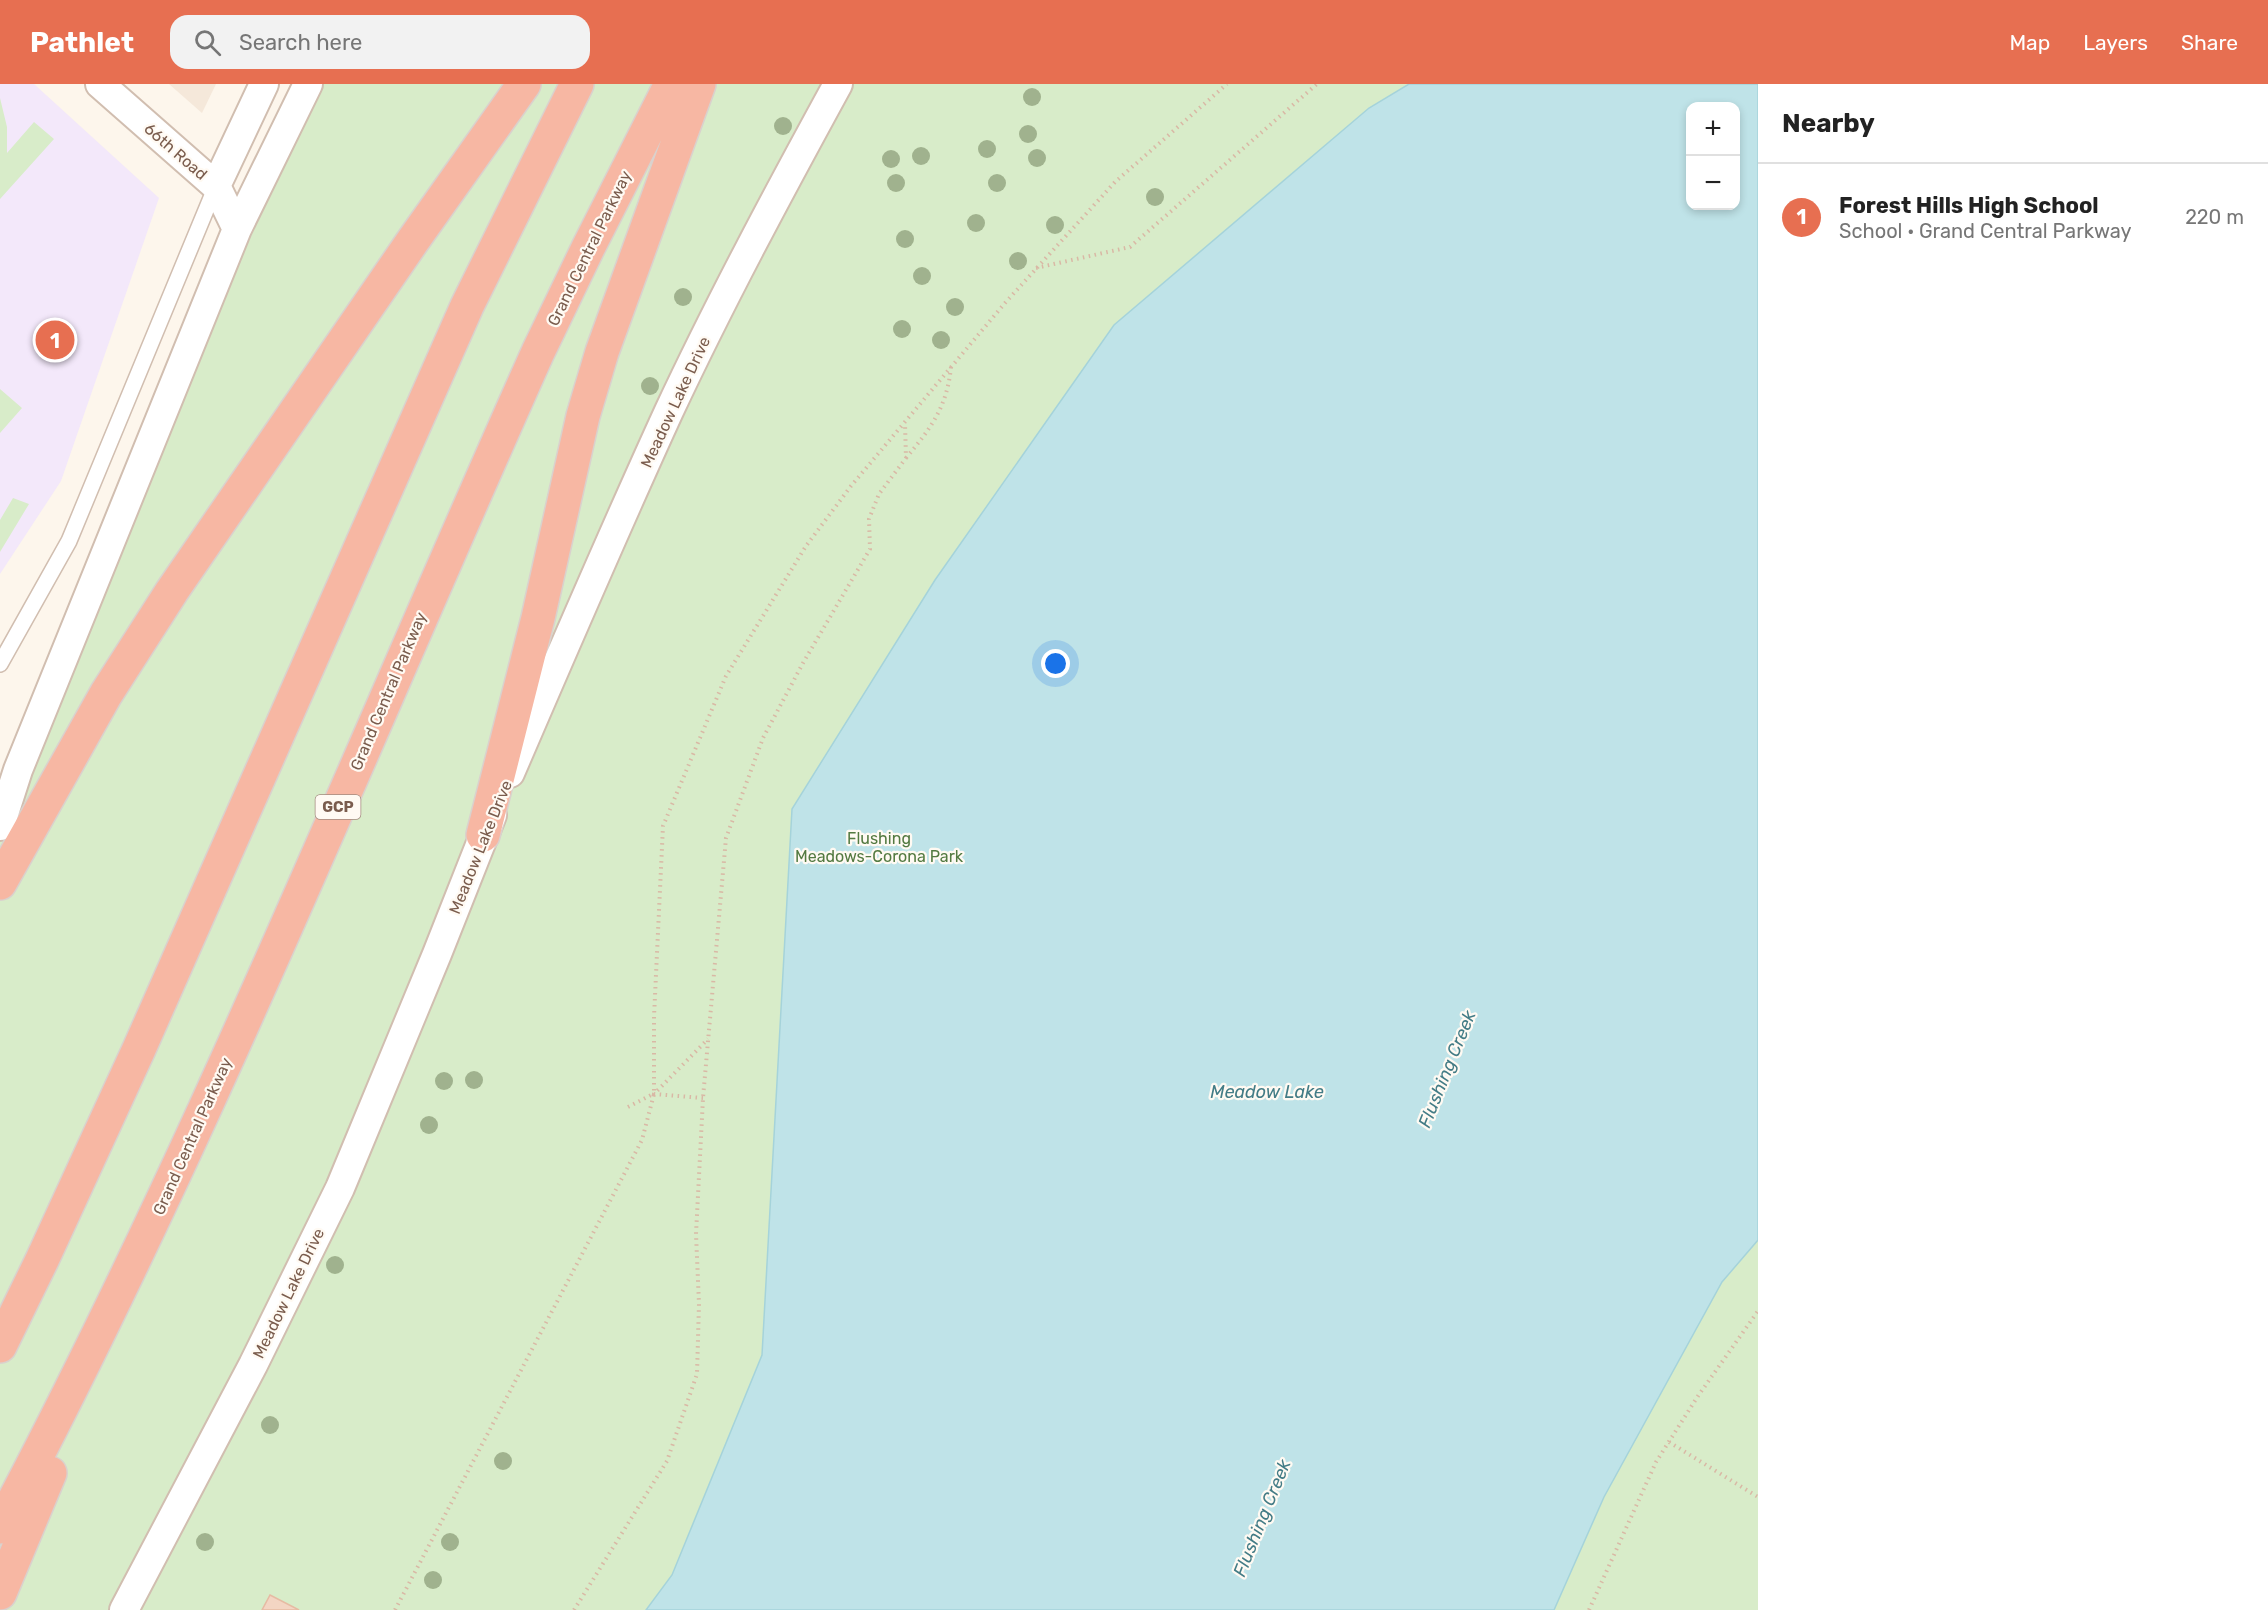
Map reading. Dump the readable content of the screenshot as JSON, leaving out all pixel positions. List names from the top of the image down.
{
  "streets": {
    "highway": ["Grand Central Parkway", "GCP"],
    "street": ["66th Road", "Meadow Lake Drive"]
  },
  "water": ["Flushing Creek", "Meadow Lake"],
  "parks": ["Flushing Meadows-Corona Park"],
  "page": {
    "header": "Pathlet",
    "search": "Search here",
    "nav": ["Map", "Layers", "Share"],
    "heading": "Nearby",
    "map_buttons": ["+", "−"],
    "list": [
      {
        "mark": "1",
        "name": "Forest Hills High School",
        "note": "School · Grand Central Parkway",
        "value": "220 m"
      }
    ],
    "pins": "1"
  }
}
